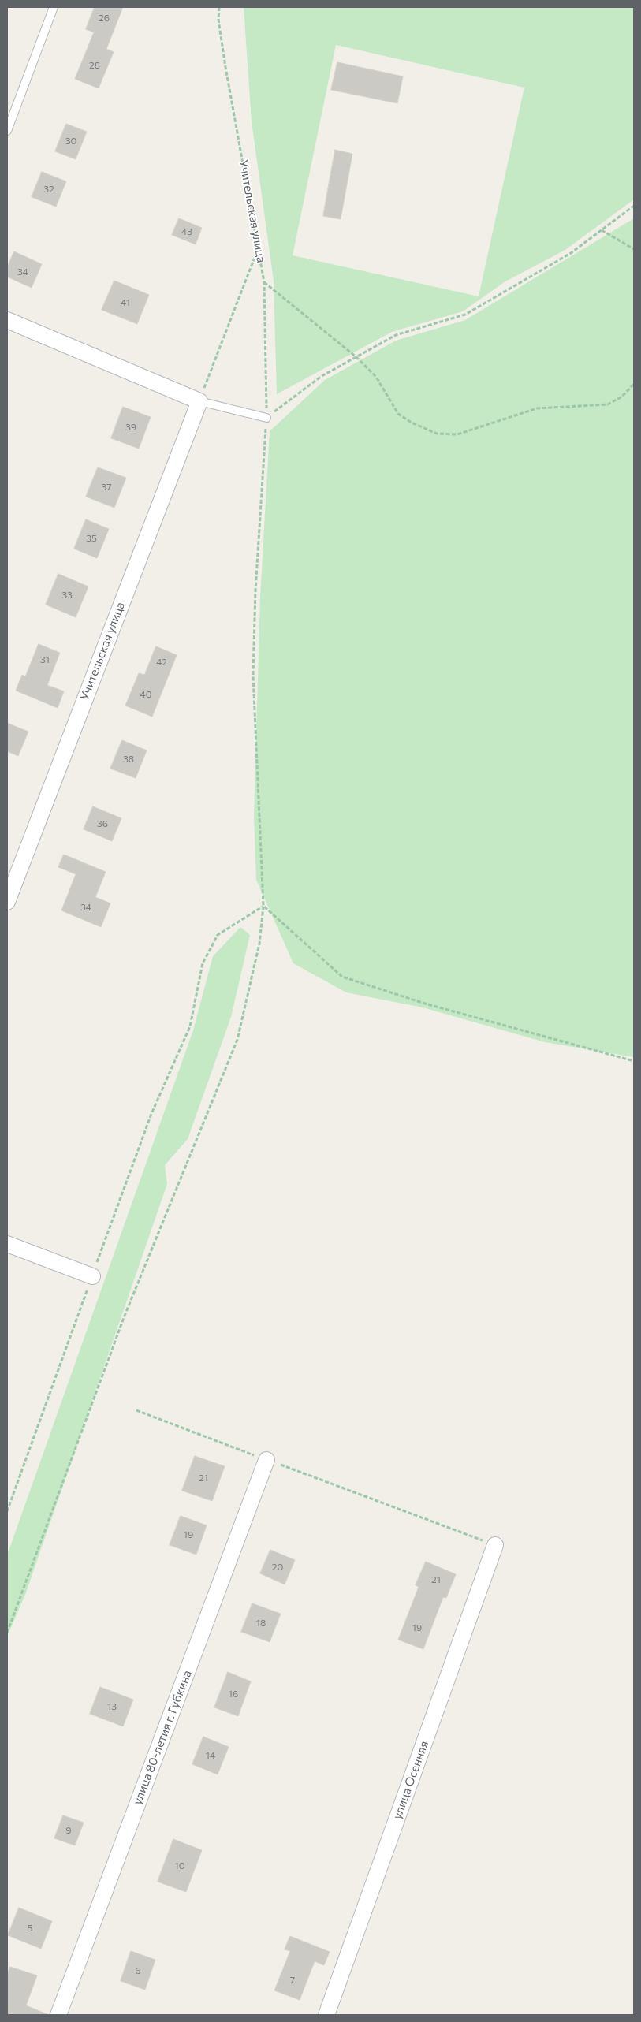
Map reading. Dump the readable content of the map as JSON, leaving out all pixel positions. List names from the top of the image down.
{
  "streets": {
    "street": ["Учительская улица", "улица 80-летия г. Губкина", "улица Осенняя"]
  },
  "house_numbers": [
    "26",
    "28",
    "30",
    "32",
    "43",
    "34",
    "41",
    "39",
    "37",
    "35",
    "33",
    "31",
    "42",
    "40",
    "38",
    "36",
    "34",
    "21",
    "19",
    "20",
    "21",
    "18",
    "19",
    "16",
    "13",
    "14",
    "9",
    "10",
    "5",
    "6",
    "7"
  ]
}
